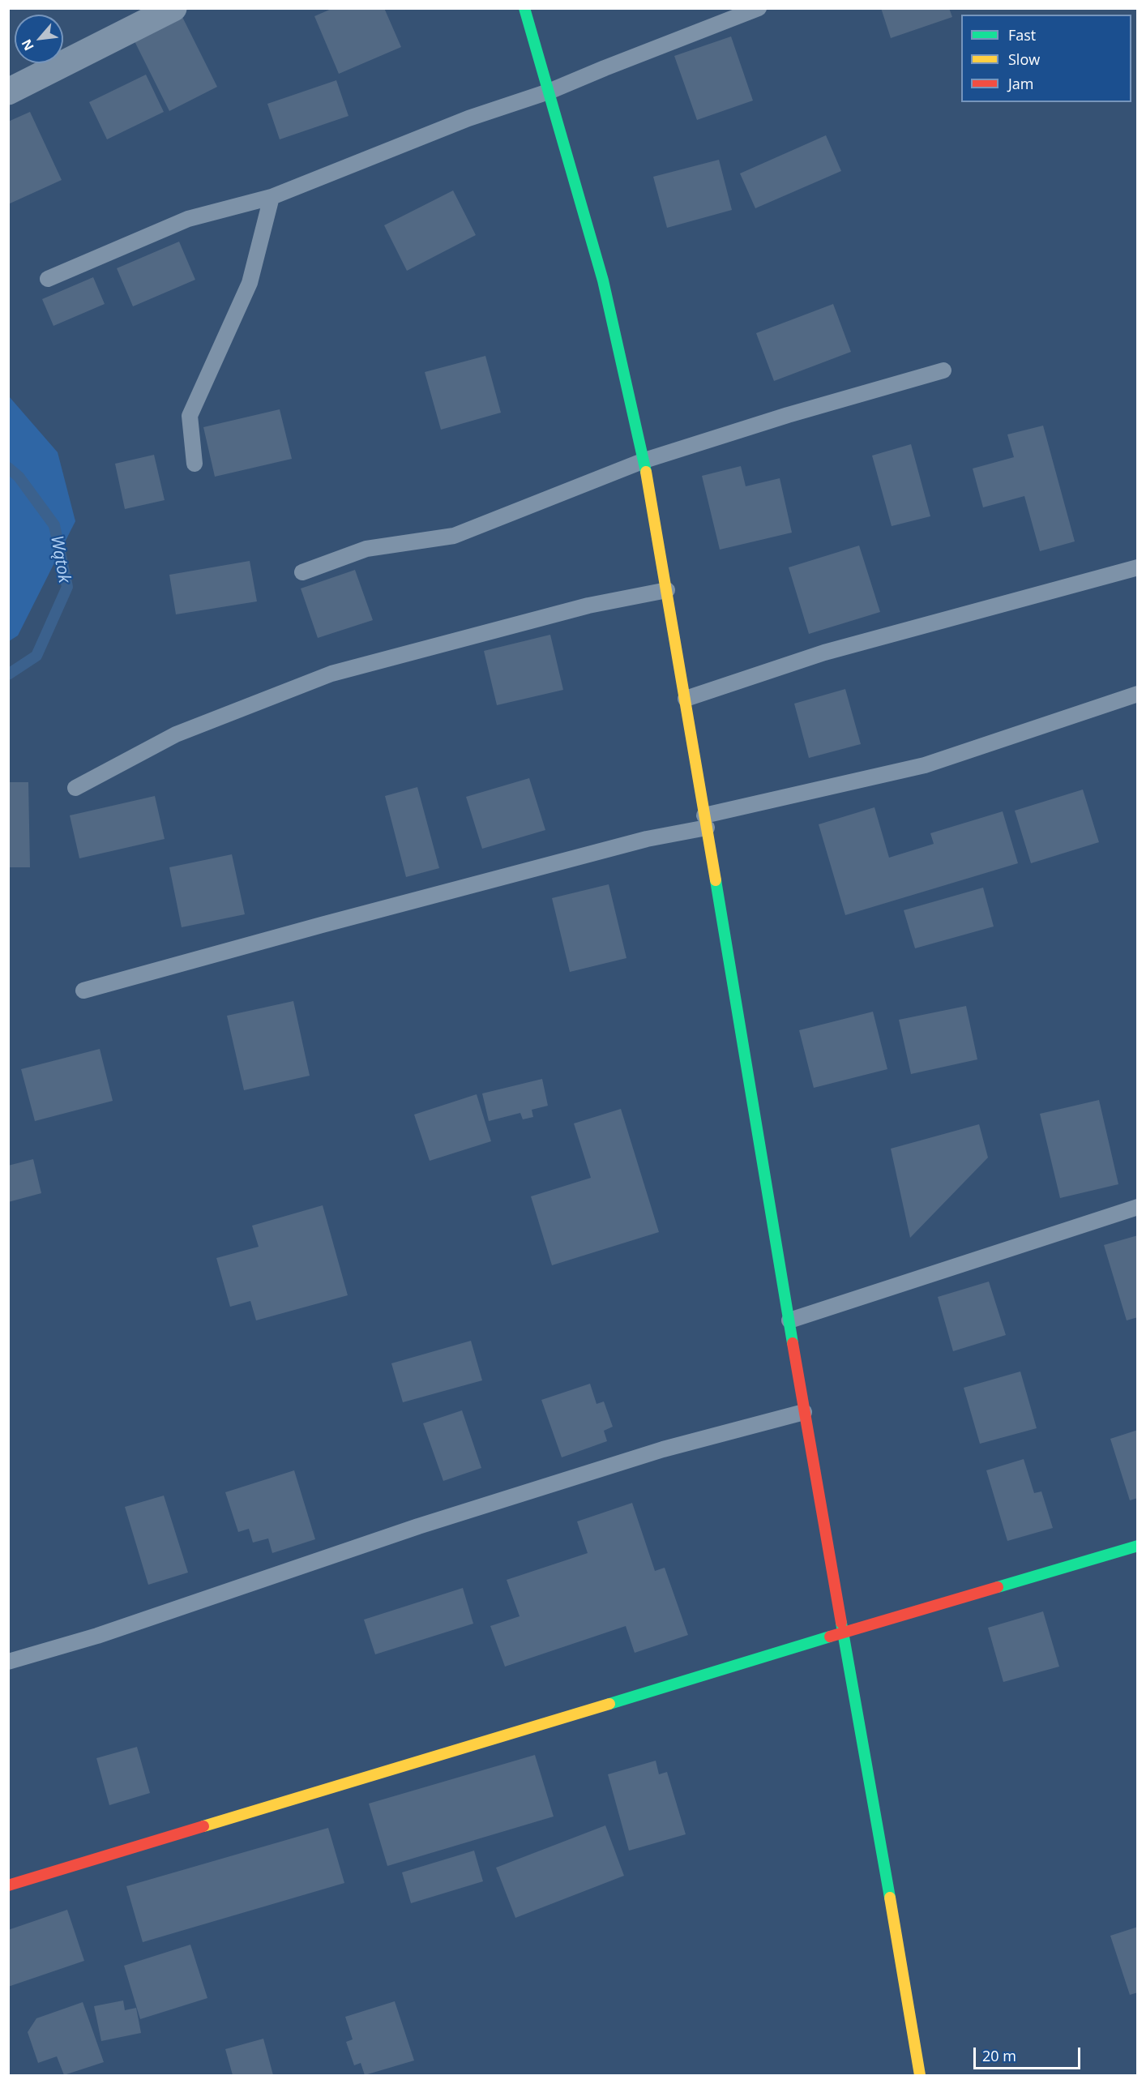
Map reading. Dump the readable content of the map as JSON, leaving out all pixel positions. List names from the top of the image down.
{
  "water": ["Wątok"],
  "legend": ["Fast", "Slow", "Jam"],
  "scale_bar": "20 m",
  "north": "bottom left"
}
